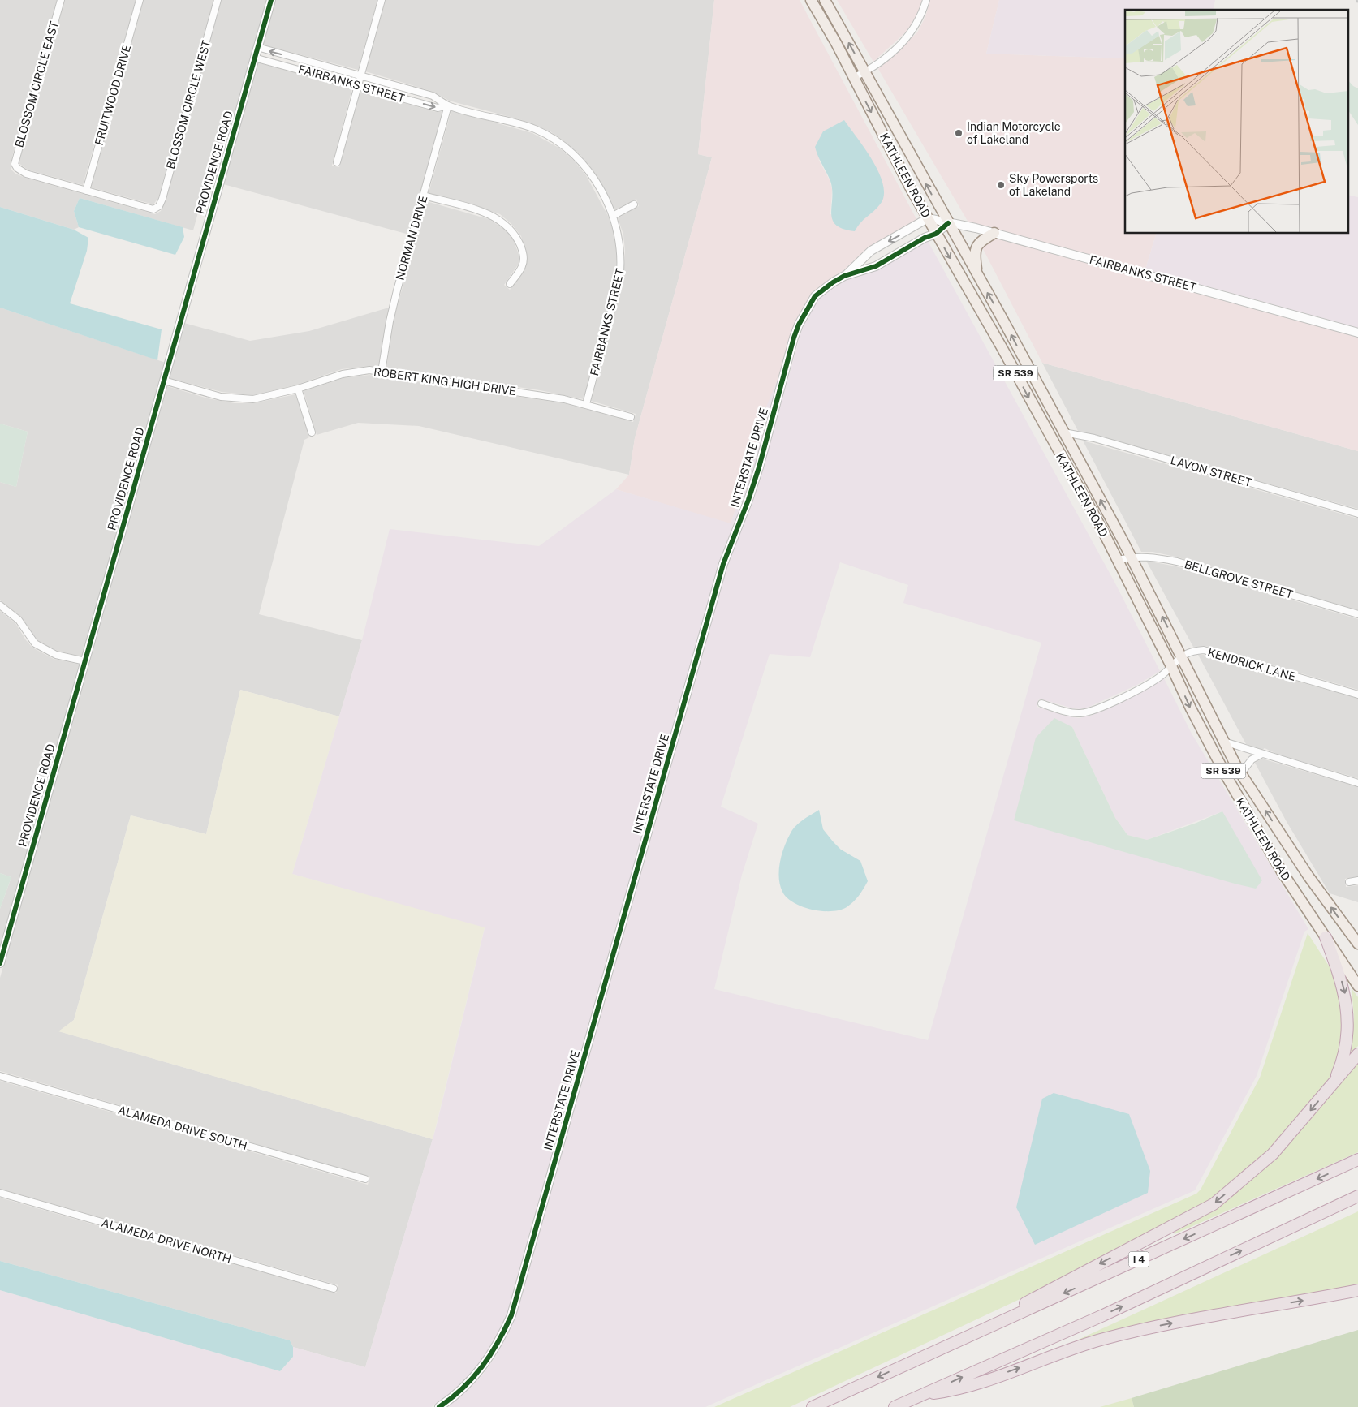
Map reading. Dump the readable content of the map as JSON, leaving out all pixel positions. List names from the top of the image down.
{
  "streets": {
    "highway": ["I 4"],
    "main road": ["KATHLEEN ROAD", "SR 539"],
    "street": [
      "FAIRBANKS STREET",
      "BLOSSOM CIRCLE EAST",
      "FRUITWOOD DRIVE",
      "BLOSSOM CIRCLE WEST",
      "PROVIDENCE ROAD",
      "NORMAN DRIVE",
      "ROBERT KING HIGH DRIVE",
      "INTERSTATE DRIVE",
      "LAVON STREET",
      "BELLGROVE STREET",
      "KENDRICK LANE",
      "ALAMEDA DRIVE SOUTH",
      "ALAMEDA DRIVE NORTH"
    ]
  },
  "crossings": [
    ["FAIRBANKS STREET", "PROVIDENCE ROAD"],
    ["FAIRBANKS STREET", "KATHLEEN ROAD"],
    ["FAIRBANKS STREET", "NORMAN DRIVE"],
    ["FAIRBANKS STREET", "ROBERT KING HIGH DRIVE"],
    ["FAIRBANKS STREET", "INTERSTATE DRIVE"],
    ["BLOSSOM CIRCLE EAST", "FRUITWOOD DRIVE"],
    ["BLOSSOM CIRCLE EAST", "BLOSSOM CIRCLE WEST"],
    ["FRUITWOOD DRIVE", "BLOSSOM CIRCLE WEST"],
    ["PROVIDENCE ROAD", "ROBERT KING HIGH DRIVE"],
    ["KATHLEEN ROAD", "INTERSTATE DRIVE"],
    ["KATHLEEN ROAD", "LAVON STREET"],
    ["KATHLEEN ROAD", "BELLGROVE STREET"],
    ["KATHLEEN ROAD", "KENDRICK LANE"],
    ["NORMAN DRIVE", "ROBERT KING HIGH DRIVE"]
  ],
  "places": ["Indian Motorcycle of Lakeland", "Sky Powersports of Lakeland"]
}
